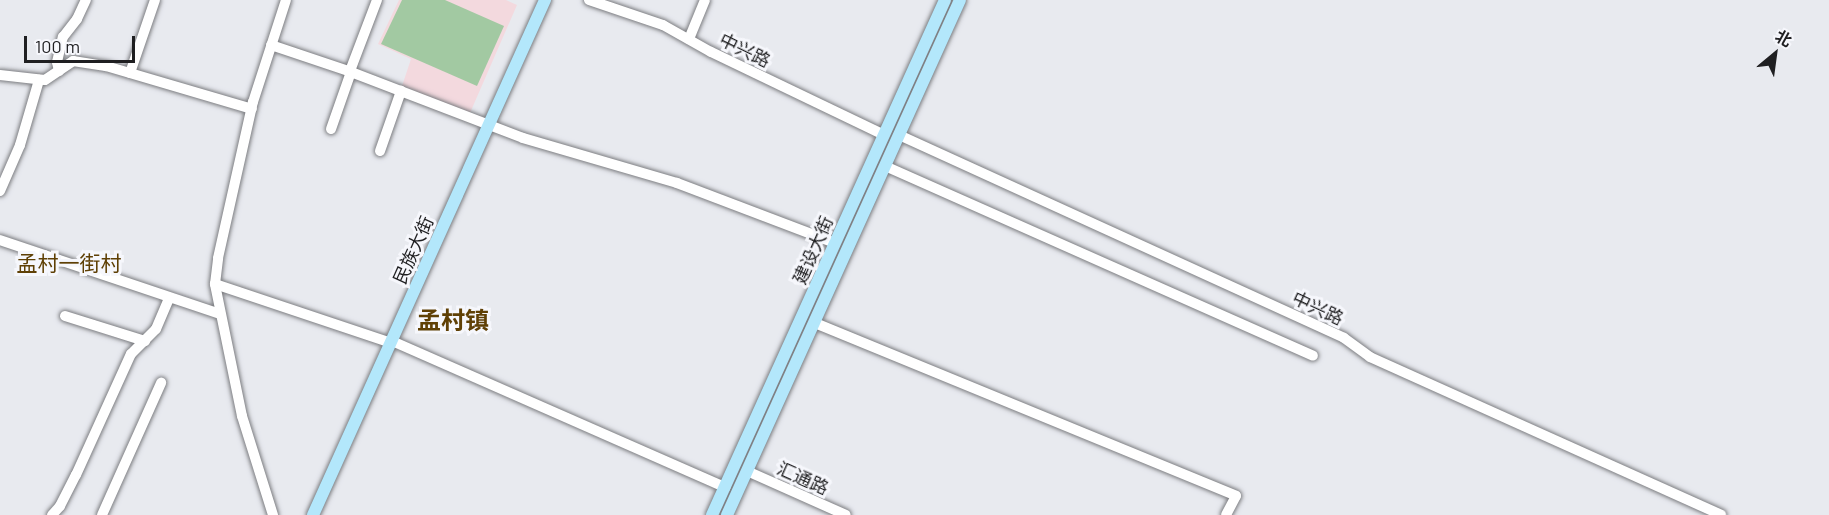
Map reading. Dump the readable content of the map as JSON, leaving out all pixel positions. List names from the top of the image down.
{
  "streets": {
    "main road": ["民族大街", "建设大街"],
    "street": ["中兴路", "汇通路"]
  },
  "crossings": [
    ["中兴路", "建设大街"],
    ["建设大街", "汇通路"]
  ],
  "districts": ["孟村一街村", "孟村镇"],
  "scale_bar": "100 m",
  "north": "top right"
}
